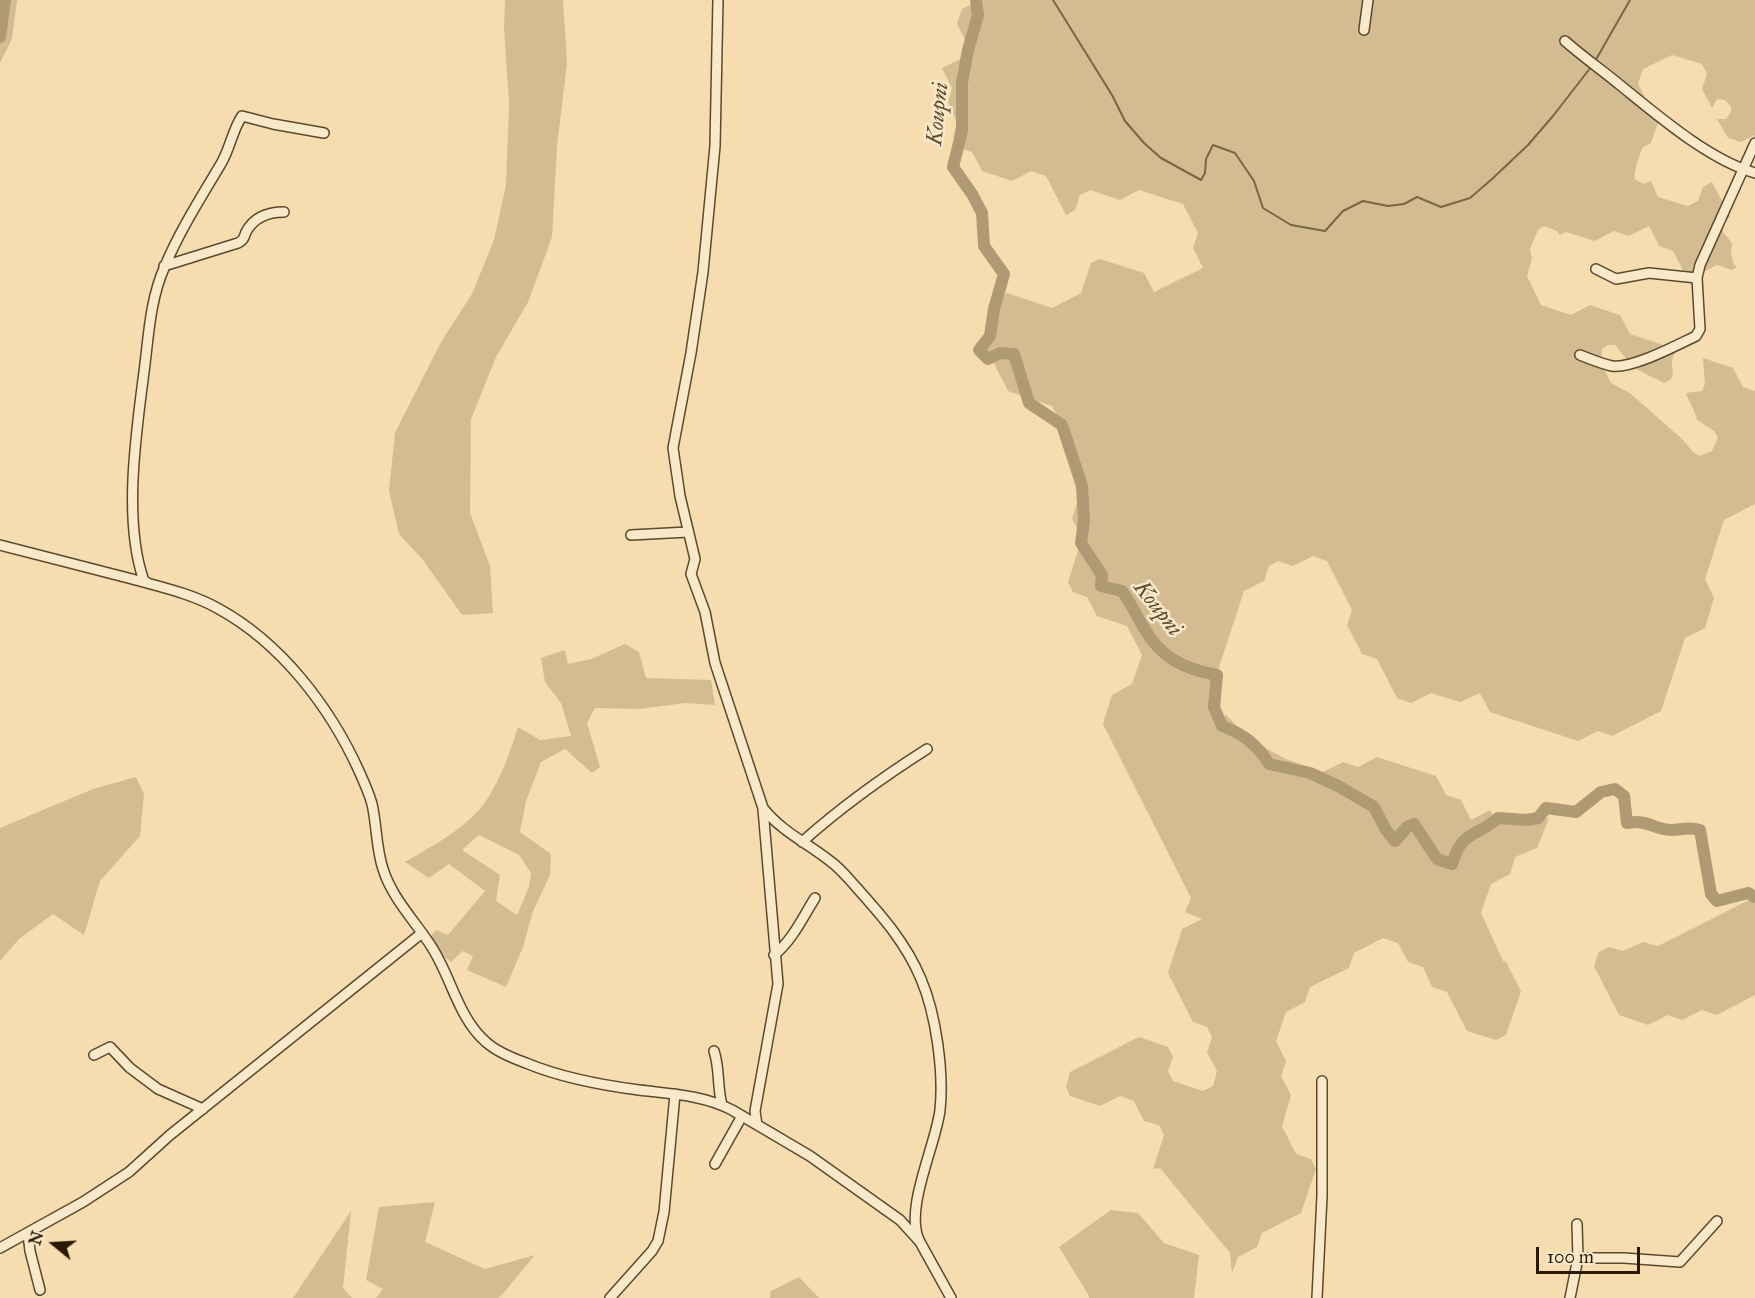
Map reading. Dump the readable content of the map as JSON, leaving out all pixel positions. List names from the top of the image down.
{
  "water": ["Koupni"],
  "scale_bar": "100 m",
  "north": "left"
}
